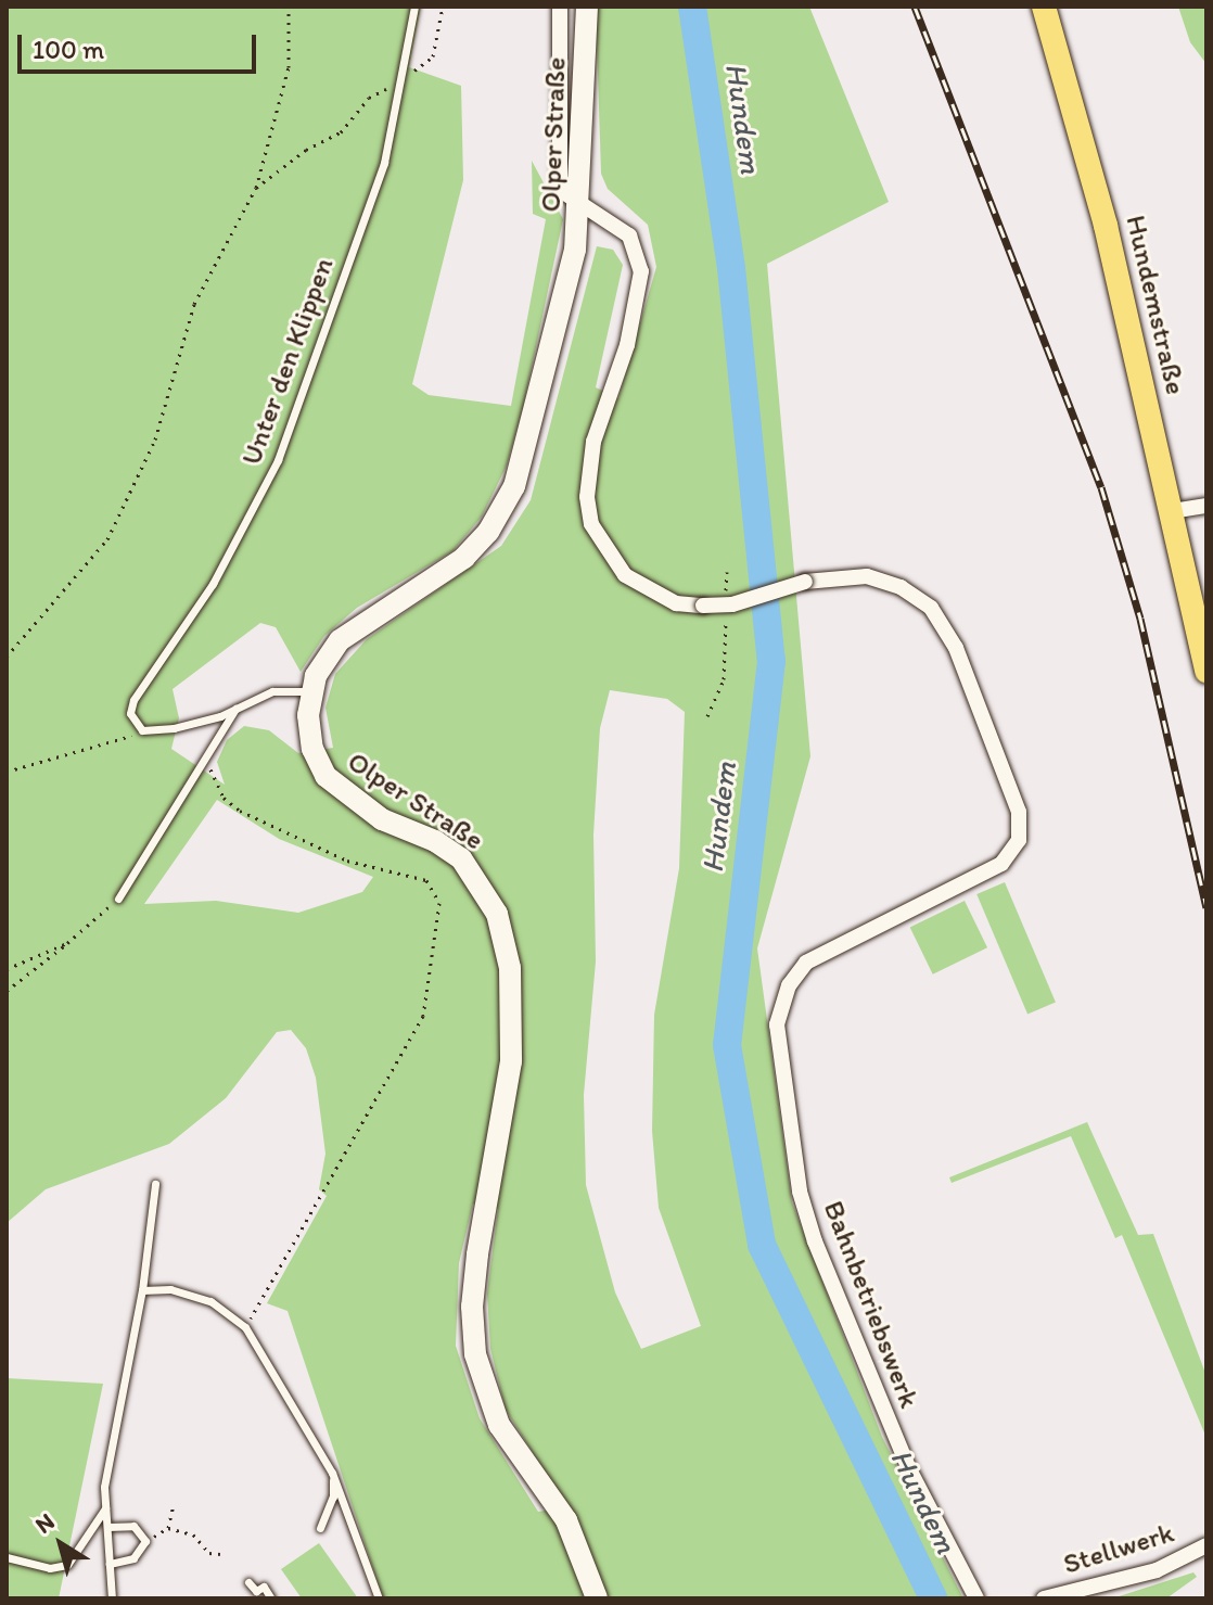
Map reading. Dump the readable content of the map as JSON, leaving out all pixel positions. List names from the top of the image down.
{
  "streets": {
    "main road": ["Olper Straße", "Hundemstraße"],
    "street": ["Bahnbetriebswerk", "Stellwerk"],
    "lane": ["Unter den Klippen"]
  },
  "crossings": [
    ["Olper Straße", "Bahnbetriebswerk"]
  ],
  "water": ["Hundem"],
  "scale_bar": "100 m",
  "north": "top left"
}
